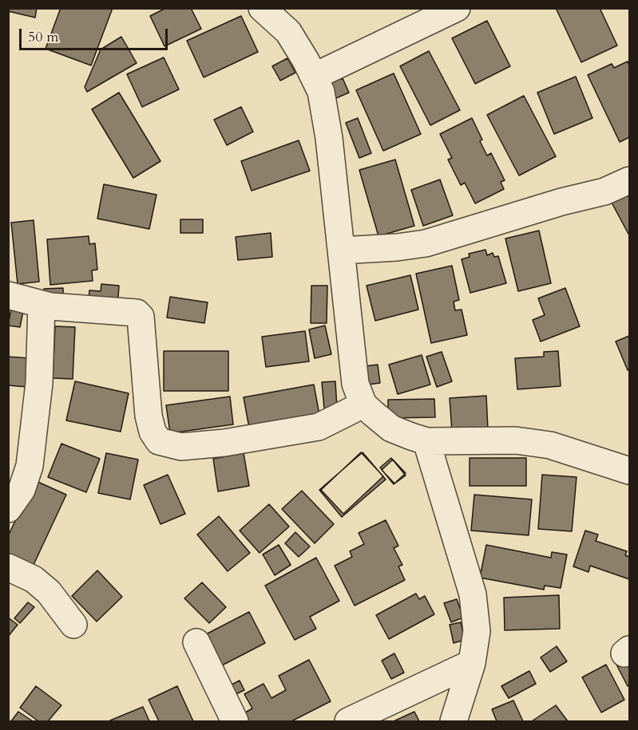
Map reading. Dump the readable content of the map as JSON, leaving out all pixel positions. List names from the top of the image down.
{
  "scale_bar": "50 m"
}
